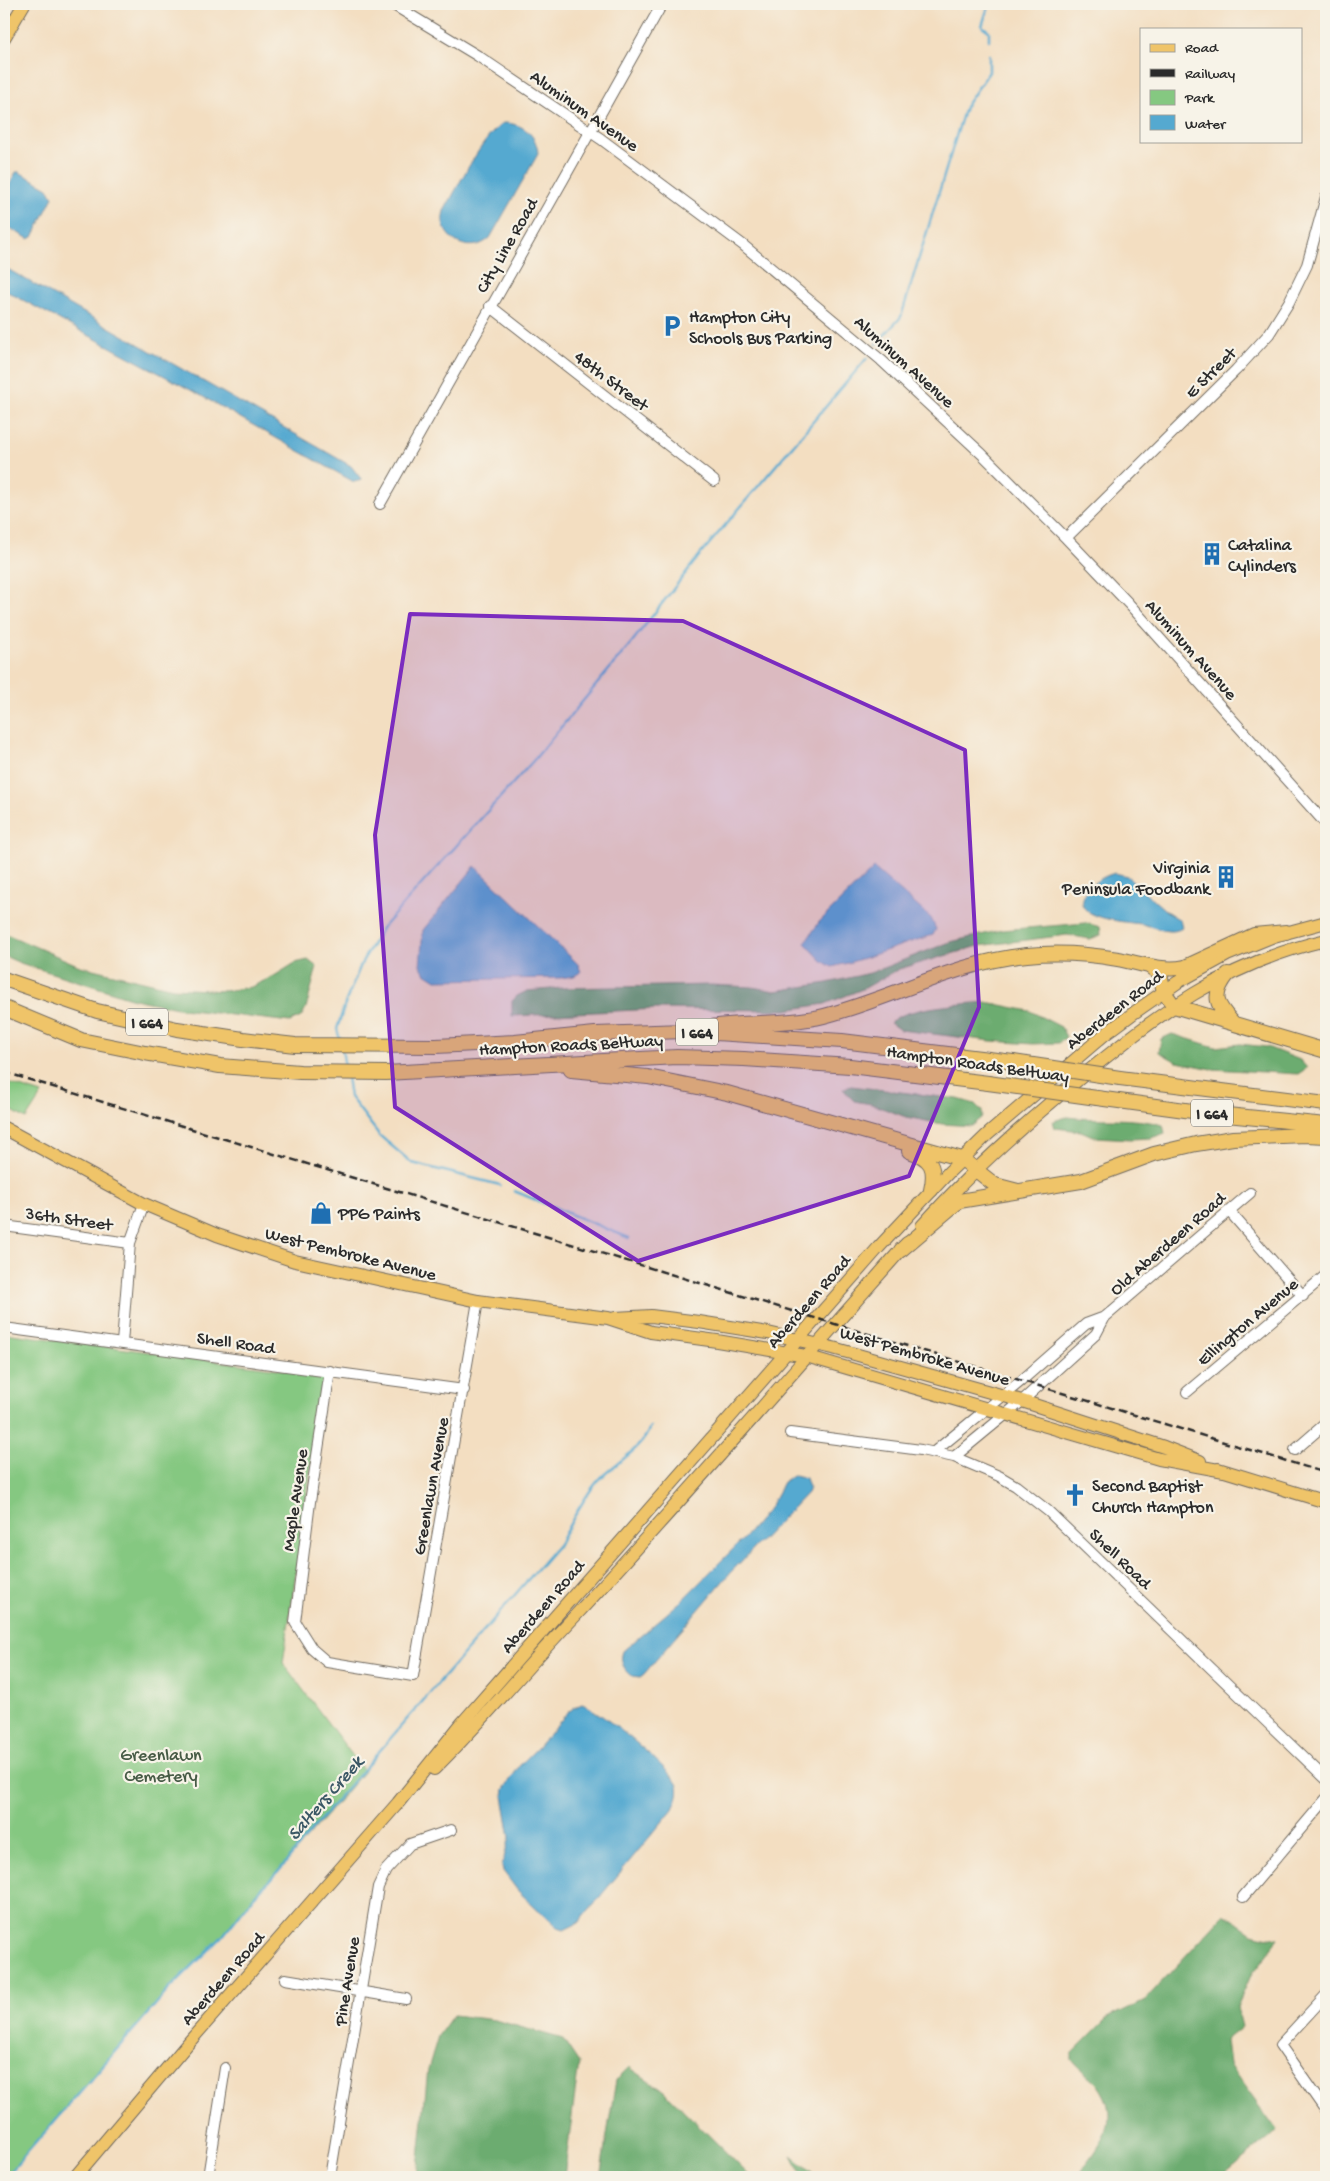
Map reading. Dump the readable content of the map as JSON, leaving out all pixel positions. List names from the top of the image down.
{
  "streets": {
    "highway": ["I 664", "Hampton Roads Beltway"],
    "main road": ["Aberdeen Road", "West Pembroke Avenue"],
    "street": [
      "Aluminum Avenue",
      "City Line Road",
      "E Street",
      "48th Street",
      "36th Street",
      "Old Aberdeen Road",
      "Ellington Avenue",
      "Shell Road",
      "Greenlawn Avenue",
      "Maple Avenue",
      "Pine Avenue"
    ]
  },
  "crossings": [
    ["Aluminum Avenue", "City Line Road"],
    ["Aluminum Avenue", "E Street"],
    ["City Line Road", "48th Street"],
    ["Aberdeen Road", "West Pembroke Avenue"],
    ["Old Aberdeen Road", "West Pembroke Avenue"],
    ["Old Aberdeen Road", "Shell Road"],
    ["West Pembroke Avenue", "Greenlawn Avenue"],
    ["Shell Road", "Greenlawn Avenue"],
    ["Shell Road", "Maple Avenue"],
    ["Greenlawn Avenue", "Maple Avenue"]
  ],
  "water": ["Salters Creek"],
  "parks": ["Greenlawn Cemetery"],
  "places": {
    "parking": ["Hampton City Schools Bus Parking"],
    "building": ["Catalina Cylinders", "Virginia Peninsula Foodbank"],
    "shop": ["PPG Paints"],
    "church": ["Second Baptist Church Hampton"]
  },
  "legend": [
    "Road",
    "Railway",
    "Park",
    "Water"
  ]
}
